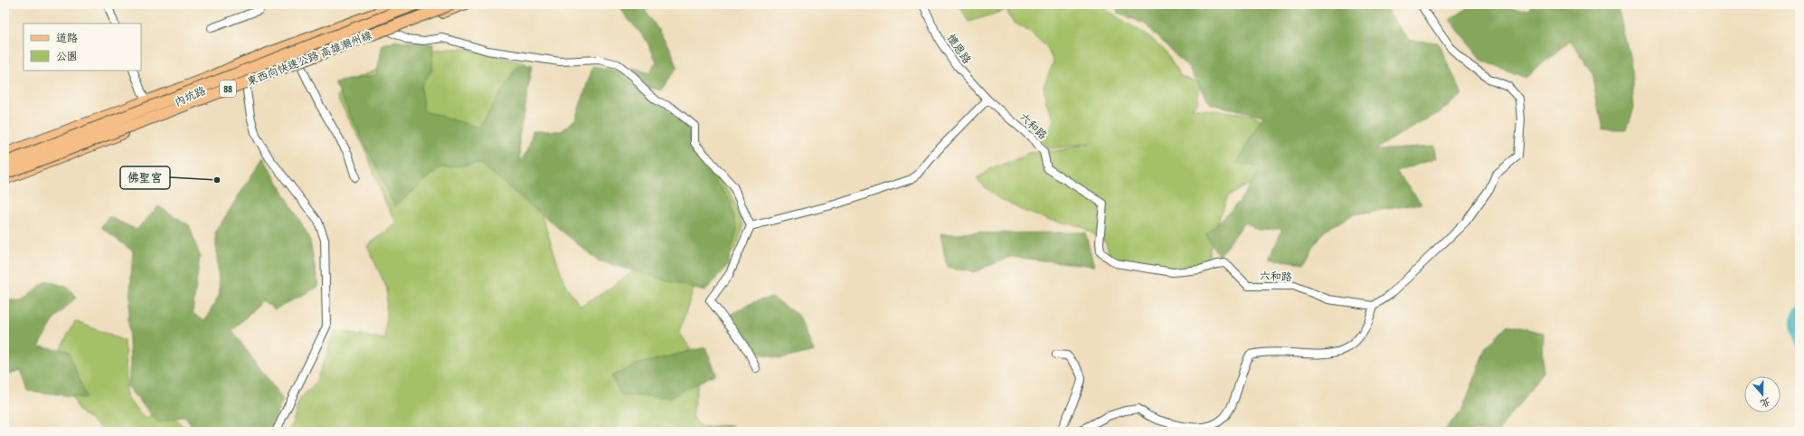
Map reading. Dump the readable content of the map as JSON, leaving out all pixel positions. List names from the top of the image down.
{
  "streets": {
    "highway": ["東西向快速公路 高雄潮州線", "88"],
    "main road": ["內坑路"],
    "street": ["懷恩路", "六和路"]
  },
  "crossings": [
    ["懷恩路", "六和路"]
  ],
  "places": ["佛聖宮"],
  "legend": ["道路", "公園"],
  "north": "bottom"
}
